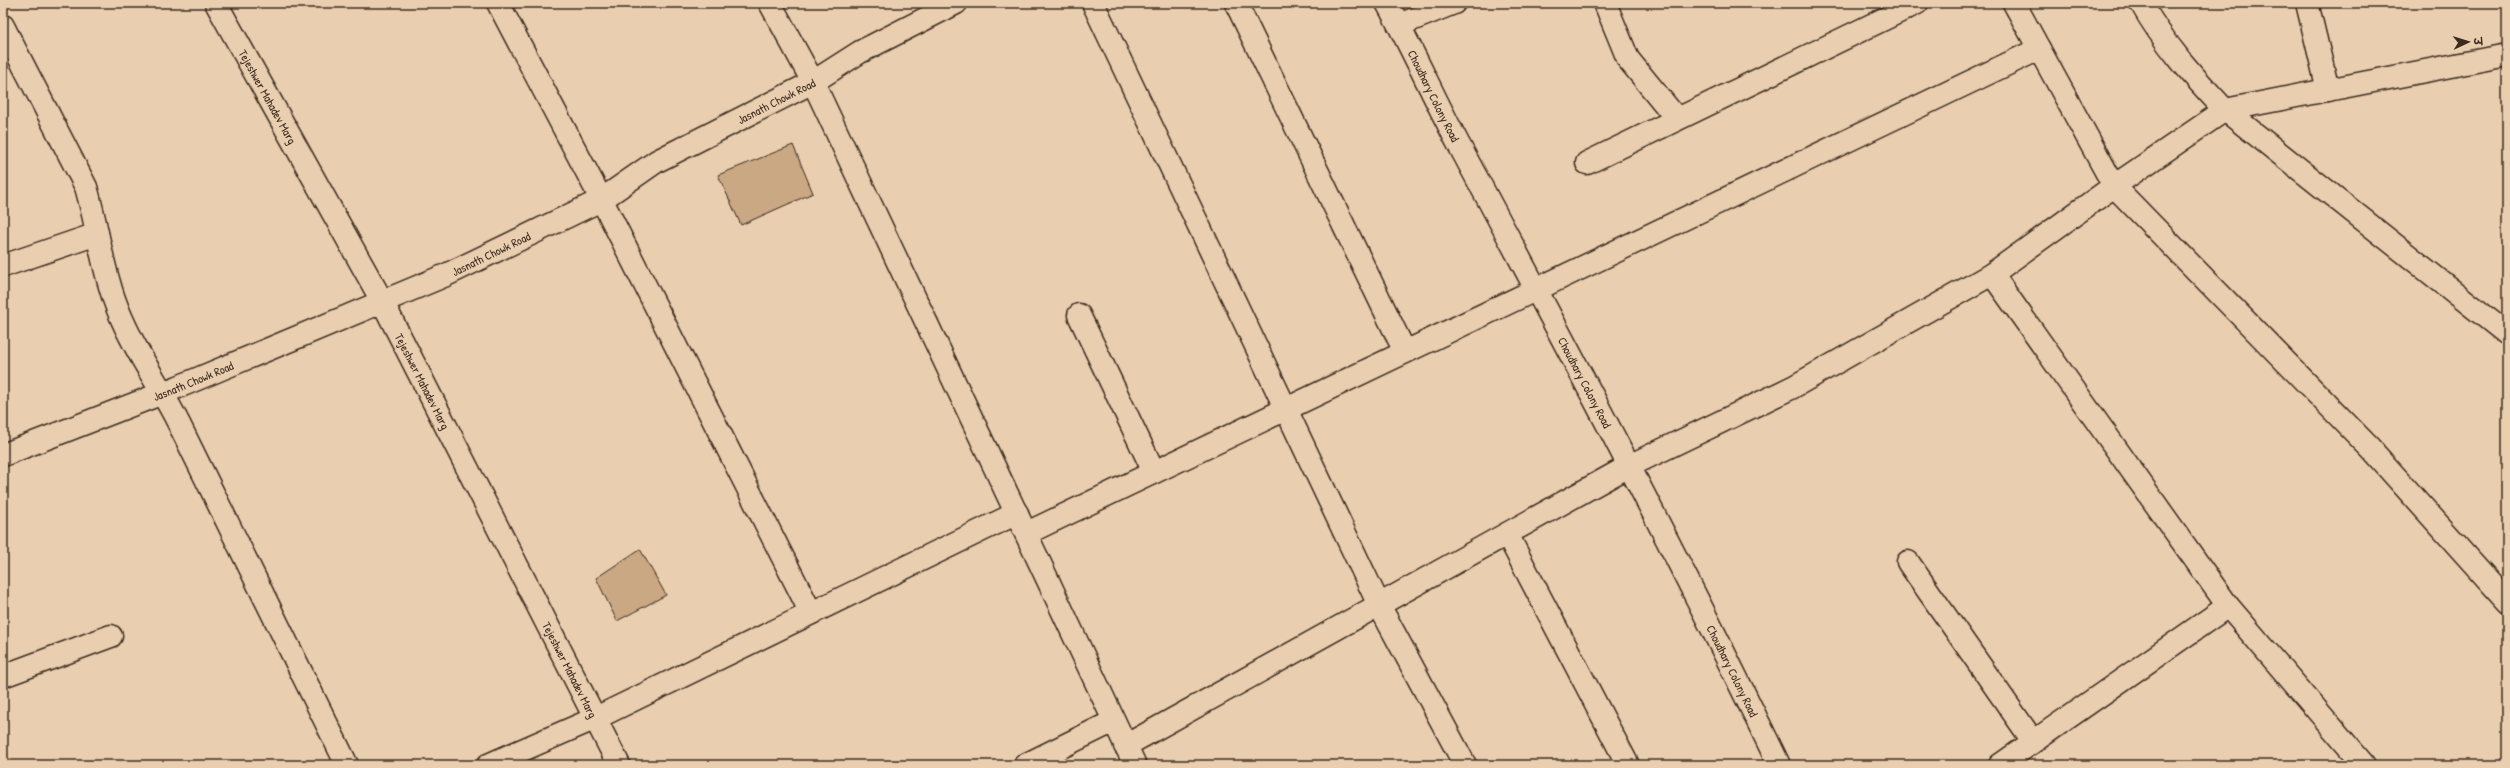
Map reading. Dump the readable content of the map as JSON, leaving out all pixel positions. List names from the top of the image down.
{
  "streets": {
    "street": ["Tejeshwer Mahadev Marg", "Choudhary Colony Road", "Jasnath Chowk Road"]
  },
  "crossings": [
    ["Tejeshwer Mahadev Marg", "Jasnath Chowk Road"]
  ],
  "north": "right"
}
